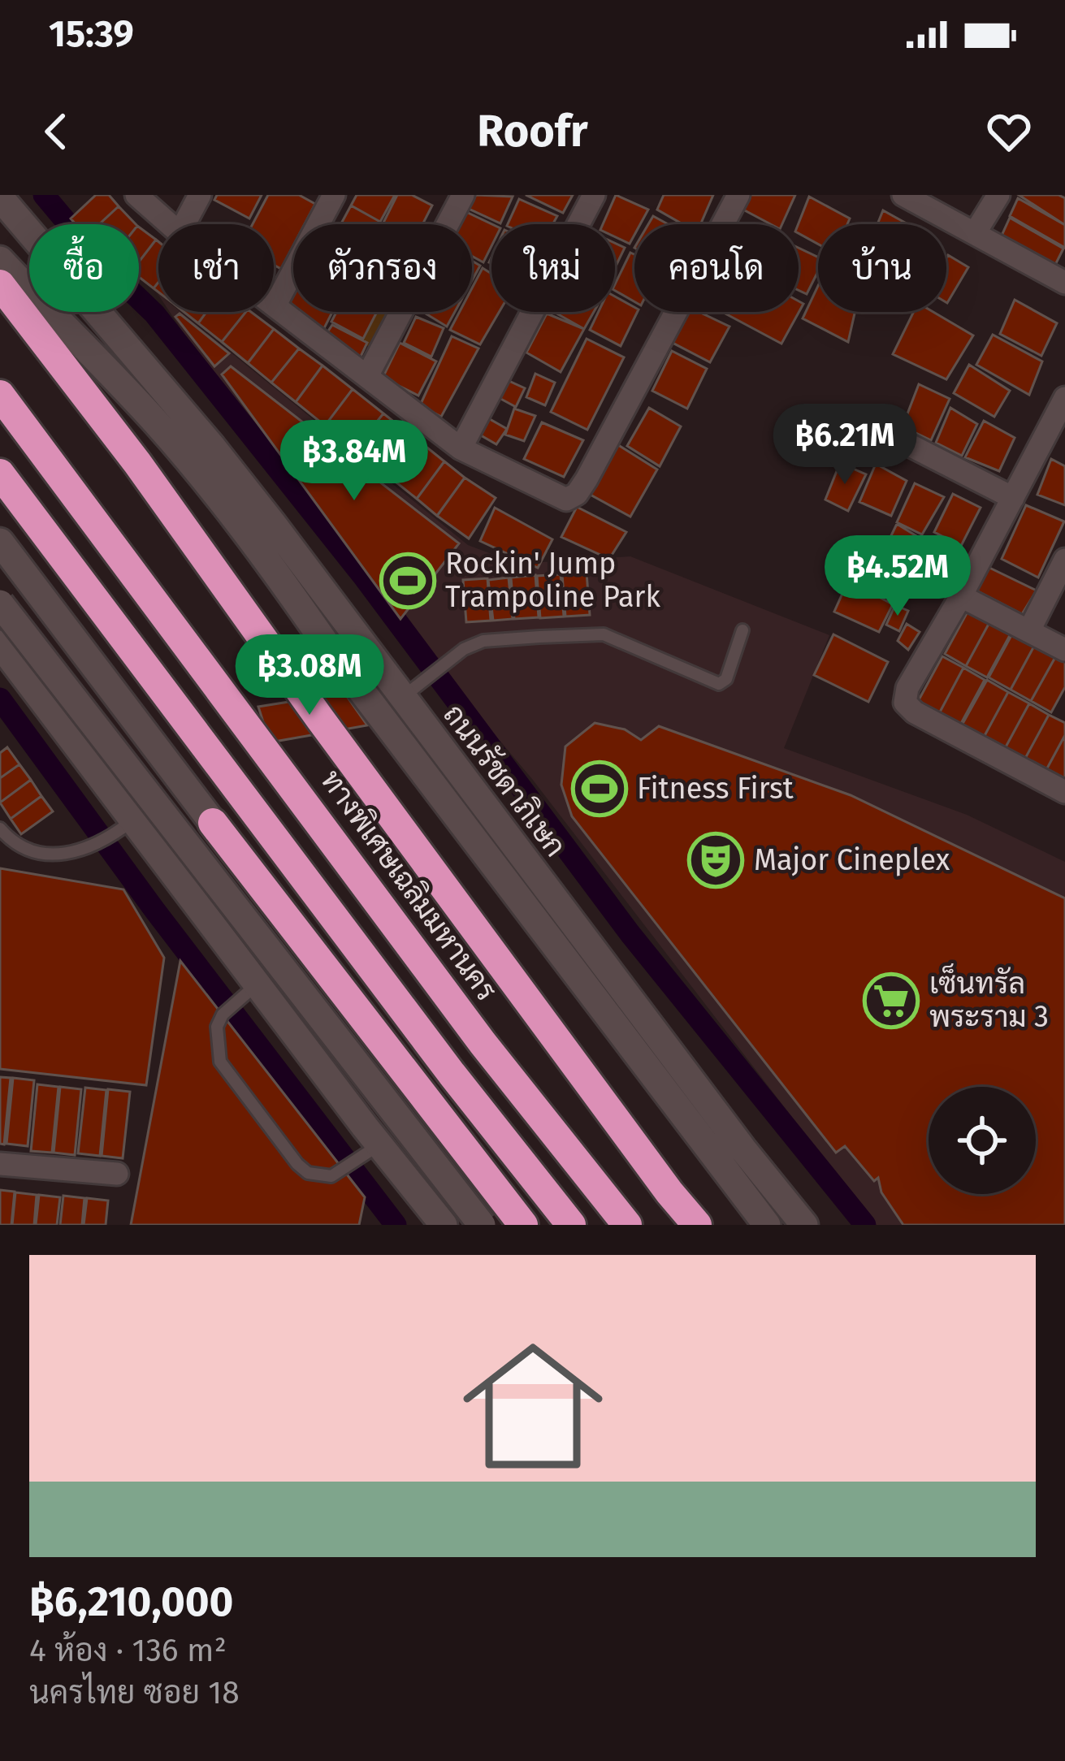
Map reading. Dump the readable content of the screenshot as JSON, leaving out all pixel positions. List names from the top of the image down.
{
  "streets": {
    "highway": ["ทางพิเศษเฉลิมมหานคร"],
    "main road": ["ถนนรัชดาภิเษก"]
  },
  "places": {
    "sports": ["Rockin' Jump Trampoline Park", "Fitness First"],
    "theatre": ["Major Cineplex"],
    "supermarket": ["เซ็นทรัล พระราม 3"]
  },
  "page": {
    "status": "15:39",
    "header": "Roofr",
    "chip": [
      "ซื้อ",
      "เช่า",
      "ตัวกรอง",
      "ใหม่",
      "คอนโด",
      "บ้าน"
    ],
    "price": [
      "฿6.21M",
      "฿3.84M",
      "฿4.52M",
      "฿3.08M"
    ],
    "list": [
      {
        "name": "฿6,210,000",
        "note": "4 ห้อง · 136 m² · นครไทย ซอย 18"
      }
    ]
  }
}
